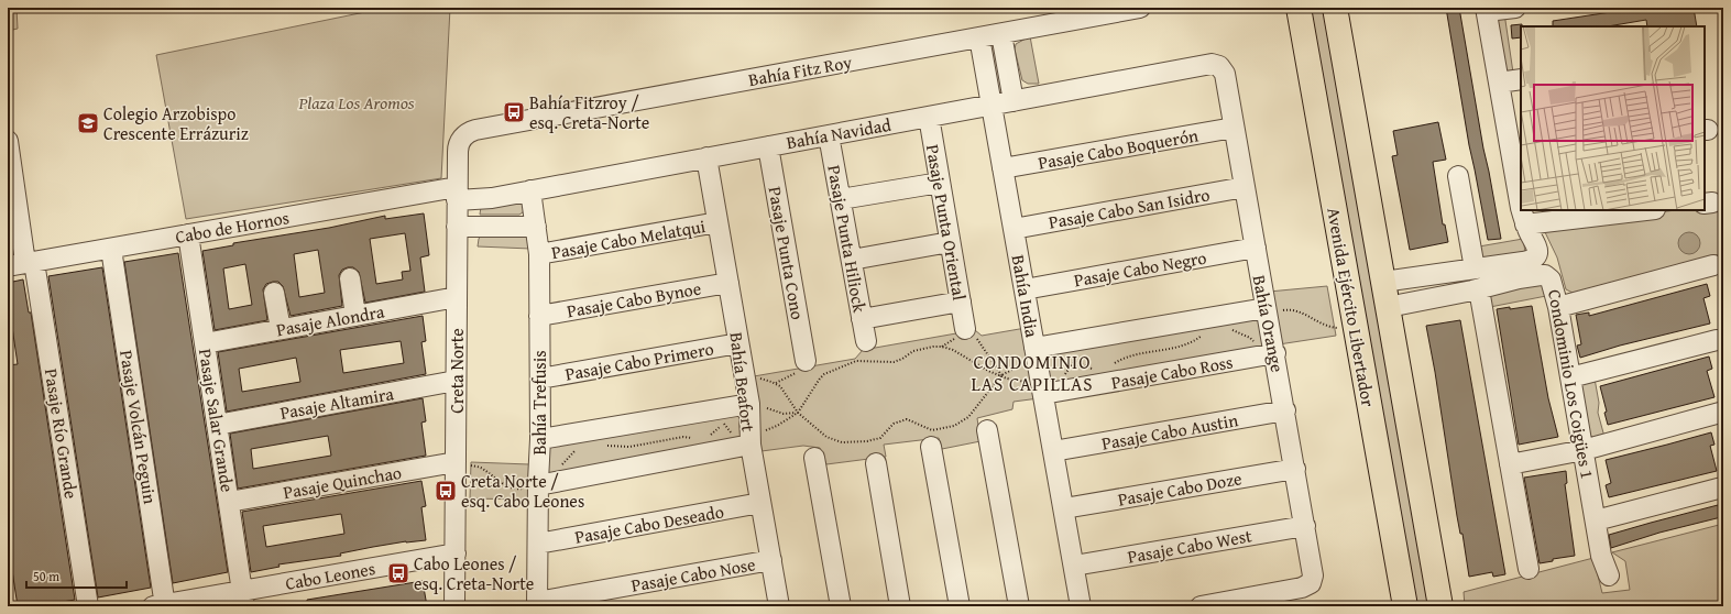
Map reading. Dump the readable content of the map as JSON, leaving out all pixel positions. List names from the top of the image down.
{
  "streets": {
    "main road": ["Avenida Ejército Libertador"],
    "street": [
      "Bahía Fitz Roy",
      "Bahía Navidad",
      "Pasaje Cabo Boquerón",
      "Pasaje Cabo San Isidro",
      "Pasaje Punta Oriental",
      "Cabo de Hornos",
      "Pasaje Cabo Melatqui",
      "Pasaje Punta Hiliock",
      "Pasaje Punta Cono",
      "Pasaje Cabo Negro",
      "Bahía India",
      "Pasaje Cabo Bynoe",
      "Pasaje Alondra",
      "Bahía Orange",
      "Pasaje Cabo Primero",
      "Creta Norte",
      "Pasaje Cabo Ross",
      "Bahía Beafort",
      "Condominio Los Coigües 1",
      "Pasaje Altamira",
      "Bahía Trefusis",
      "Pasaje Salar Grande",
      "Pasaje Volcán Peguin",
      "Pasaje Cabo Austin",
      "Pasaje Río Grande",
      "Pasaje Quinchao",
      "Pasaje Cabo Doze",
      "Pasaje Cabo Deseado",
      "Pasaje Cabo West",
      "Pasaje Cabo Nose",
      "Cabo Leones"
    ]
  },
  "crossings": [
    ["Bahía Fitz Roy", "Bahía India"],
    ["Bahía Fitz Roy", "Creta Norte"],
    ["Bahía Navidad", "Pasaje Punta Oriental"],
    ["Bahía Navidad", "Cabo de Hornos"],
    ["Bahía Navidad", "Pasaje Punta Hiliock"],
    ["Bahía Navidad", "Pasaje Punta Cono"],
    ["Bahía Navidad", "Bahía India"],
    ["Bahía Navidad", "Bahía Orange"],
    ["Bahía Navidad", "Creta Norte"],
    ["Bahía Navidad", "Bahía Beafort"],
    ["Bahía Navidad", "Bahía Trefusis"],
    ["Pasaje Cabo Boquerón", "Bahía India"],
    ["Pasaje Cabo Boquerón", "Bahía Orange"],
    ["Pasaje Cabo San Isidro", "Bahía India"],
    ["Pasaje Cabo San Isidro", "Bahía Orange"],
    ["Cabo de Hornos", "Creta Norte"],
    ["Cabo de Hornos", "Pasaje Salar Grande"],
    ["Cabo de Hornos", "Pasaje Volcán Peguin"],
    ["Cabo de Hornos", "Pasaje Río Grande"],
    ["Pasaje Cabo Melatqui", "Bahía Beafort"],
    ["Pasaje Cabo Melatqui", "Bahía Trefusis"],
    ["Pasaje Cabo Negro", "Bahía India"],
    ["Pasaje Cabo Negro", "Bahía Orange"],
    ["Bahía India", "Pasaje Cabo Ross"],
    ["Bahía India", "Pasaje Cabo Austin"],
    ["Bahía India", "Pasaje Cabo Doze"],
    ["Bahía India", "Pasaje Cabo West"],
    ["Pasaje Cabo Bynoe", "Bahía Beafort"],
    ["Pasaje Cabo Bynoe", "Bahía Trefusis"],
    ["Avenida Ejército Libertador", "Condominio Los Coigües 1"],
    ["Pasaje Alondra", "Creta Norte"],
    ["Pasaje Alondra", "Pasaje Salar Grande"],
    ["Bahía Orange", "Pasaje Cabo Ross"],
    ["Bahía Orange", "Pasaje Cabo Austin"],
    ["Bahía Orange", "Pasaje Cabo Doze"],
    ["Bahía Orange", "Pasaje Cabo West"],
    ["Pasaje Cabo Primero", "Bahía Beafort"],
    ["Pasaje Cabo Primero", "Bahía Trefusis"],
    ["Creta Norte", "Pasaje Altamira"],
    ["Creta Norte", "Pasaje Quinchao"],
    ["Creta Norte", "Cabo Leones"],
    ["Bahía Beafort", "Pasaje Cabo Deseado"],
    ["Bahía Beafort", "Pasaje Cabo Nose"],
    ["Pasaje Altamira", "Pasaje Salar Grande"],
    ["Bahía Trefusis", "Pasaje Cabo Deseado"],
    ["Bahía Trefusis", "Pasaje Cabo Nose"],
    ["Pasaje Salar Grande", "Pasaje Quinchao"],
    ["Pasaje Salar Grande", "Cabo Leones"],
    ["Pasaje Volcán Peguin", "Cabo Leones"]
  ],
  "districts": ["CONDOMINIO LAS CAPILLAS"],
  "parks": ["Plaza Los Aromos"],
  "places": {
    "bus stop": ["Bahía Fitzroy / esq. Creta-Norte", "Creta Norte / esq. Cabo Leones", "Cabo Leones / esq. Creta-Norte"],
    "school or university": ["Colegio Arzobispo Crescente Errázuriz"]
  },
  "scale_bar": "50 m"
}
